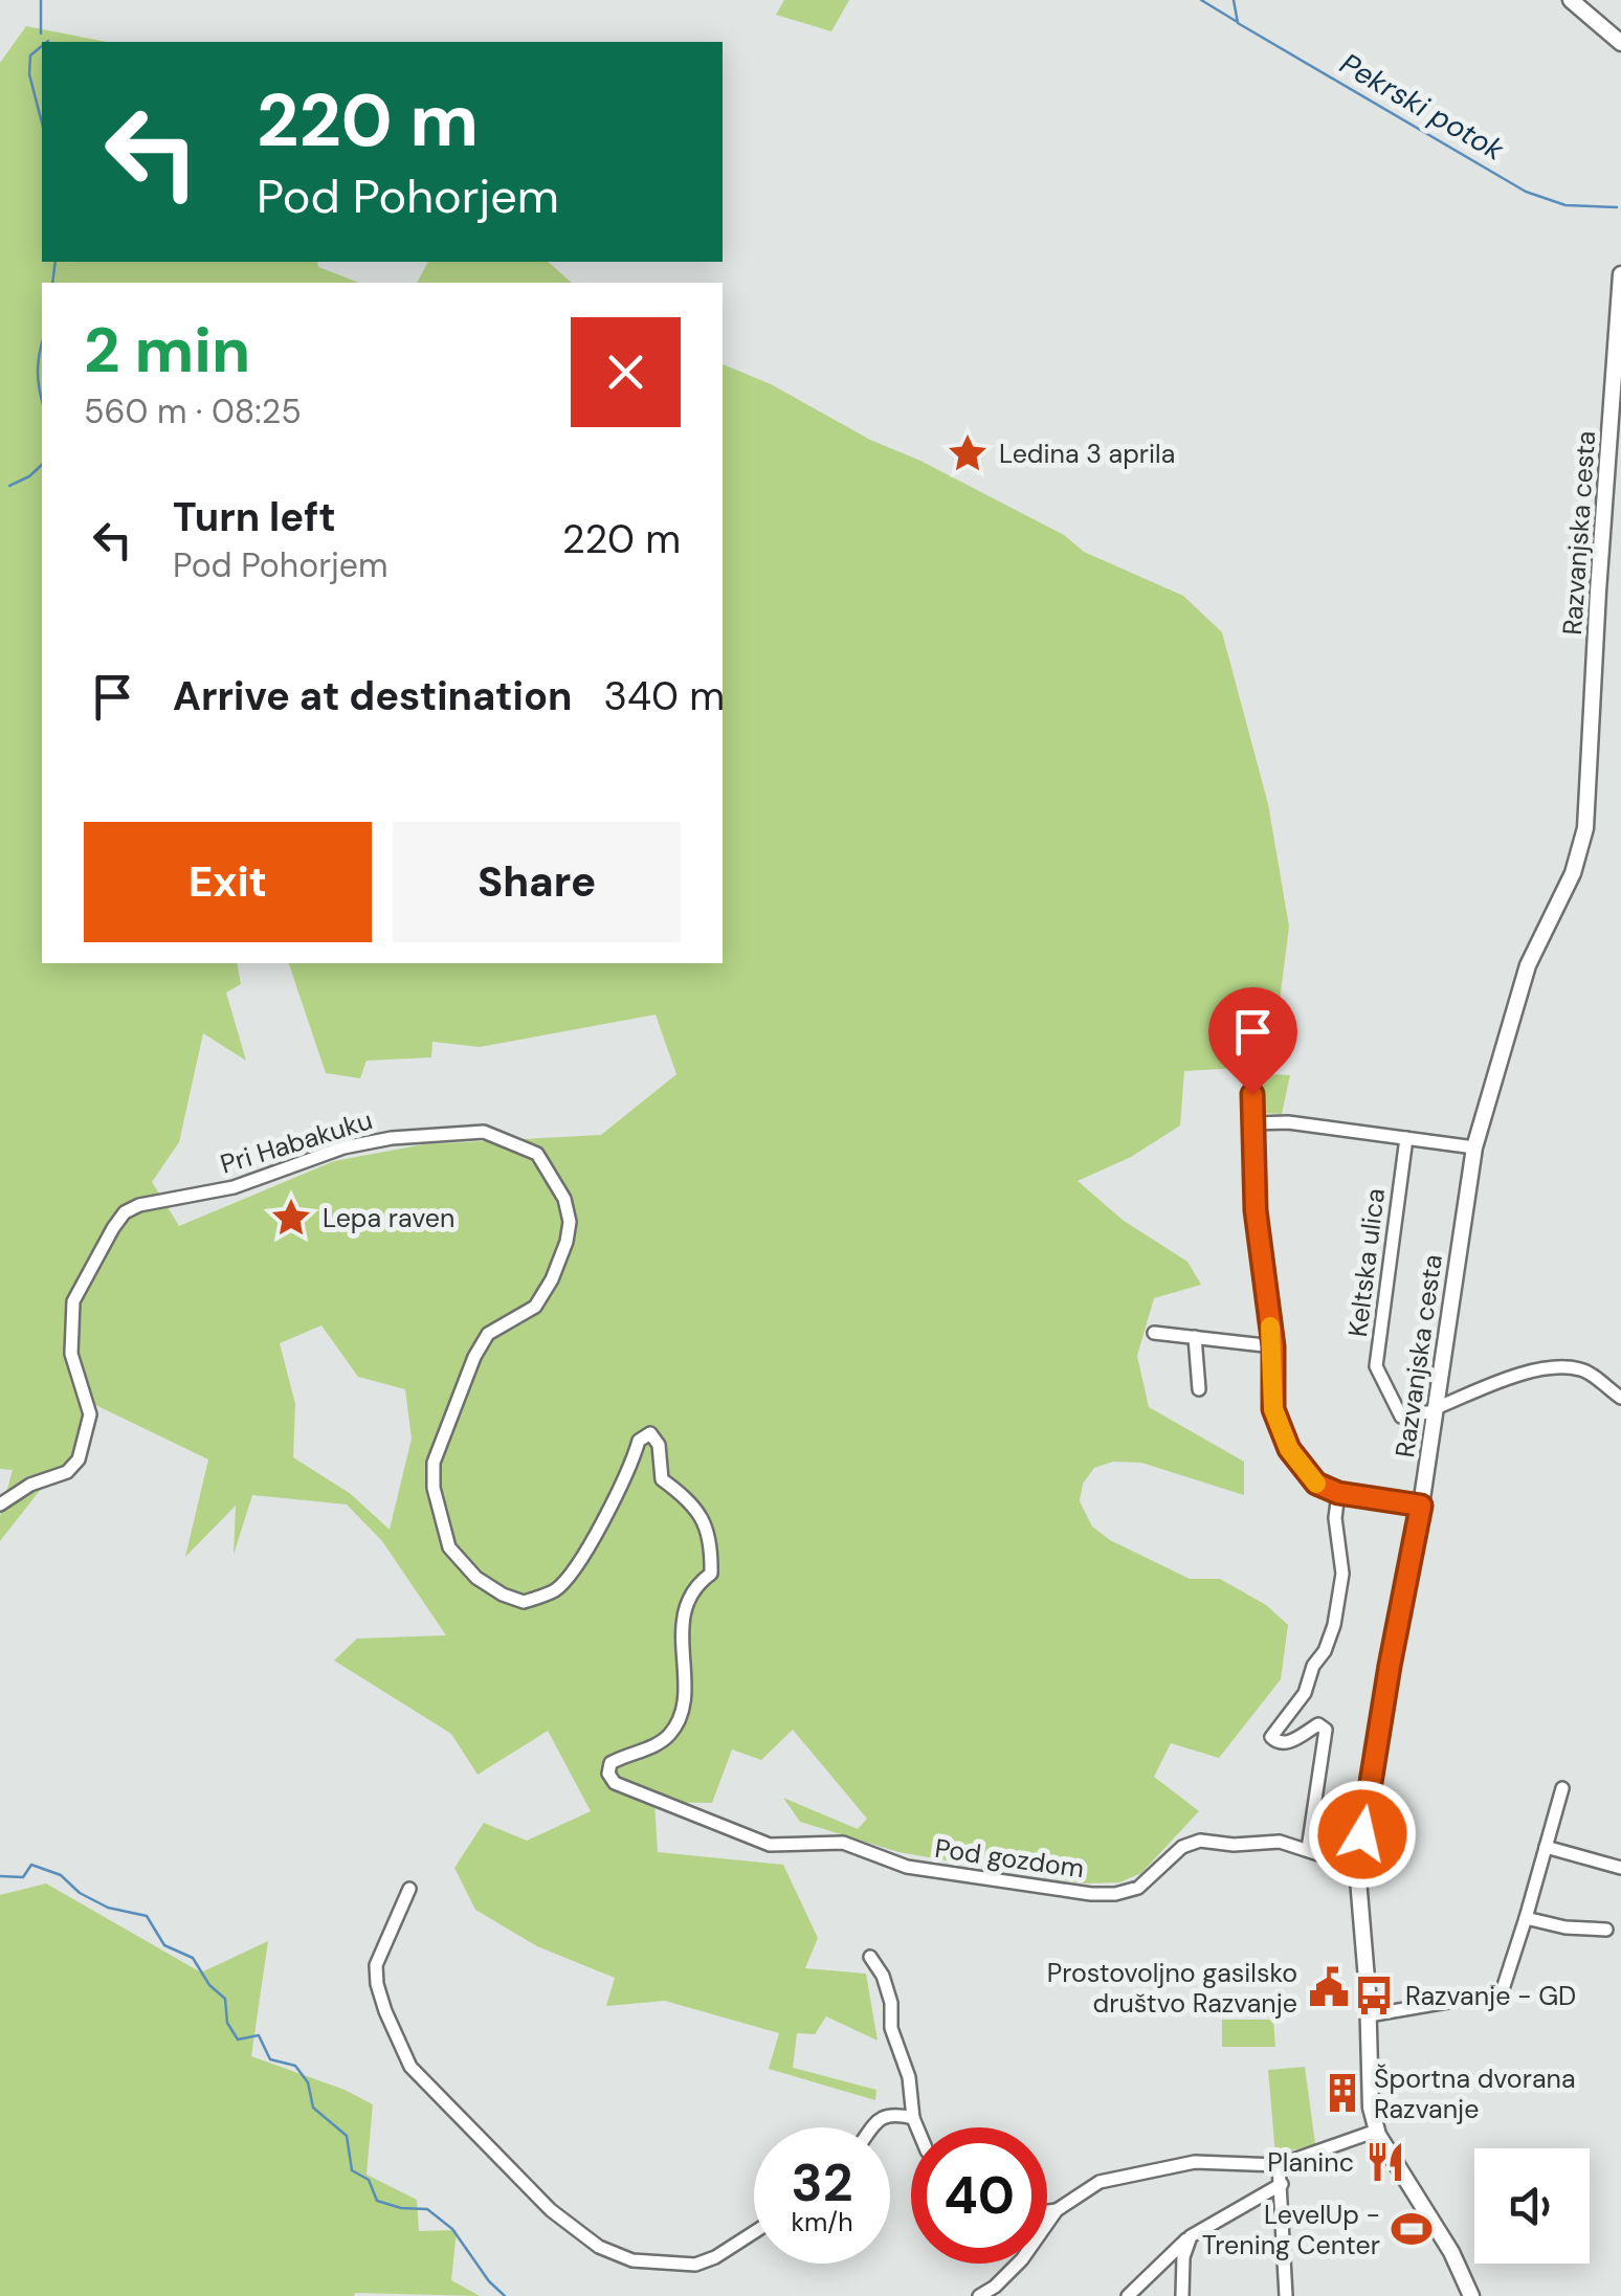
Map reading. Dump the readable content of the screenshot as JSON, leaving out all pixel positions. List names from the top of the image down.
{
  "streets": {
    "street": [
      "Razvanjska cesta",
      "Pri Habakuku",
      "Keltska ulica",
      "Pod gozdom"
    ]
  },
  "crossings": [
    ["Razvanjska cesta", "Keltska ulica"],
    ["Razvanjska cesta", "Pod gozdom"],
    ["Pri Habakuku", "Pod gozdom"]
  ],
  "water": ["Pekrski potok"],
  "places": {
    "place": ["Ledina 3 aprila", "Lepa raven"],
    "public building": ["Prostovoljno gasilsko društvo Razvanje"],
    "bus stop": ["Razvanje - GD"],
    "building": ["Športna dvorana Razvanje"],
    "restaurant": ["Planinc"],
    "sports": ["LevelUp - Trening Center"]
  },
  "page": {
    "turn": ["220 m", "Pod Pohorjem"],
    "heading": ["2 min", "560 m · 08:25"],
    "list": [
      {
        "name": "Turn left",
        "note": "Pod Pohorjem",
        "value": "220 m"
      },
      {
        "name": "Arrive at destination",
        "value": "340 m"
      }
    ],
    "buttons": ["Exit", "Share"],
    "speed": "32 km/h",
    "limit": "40"
  }
}
